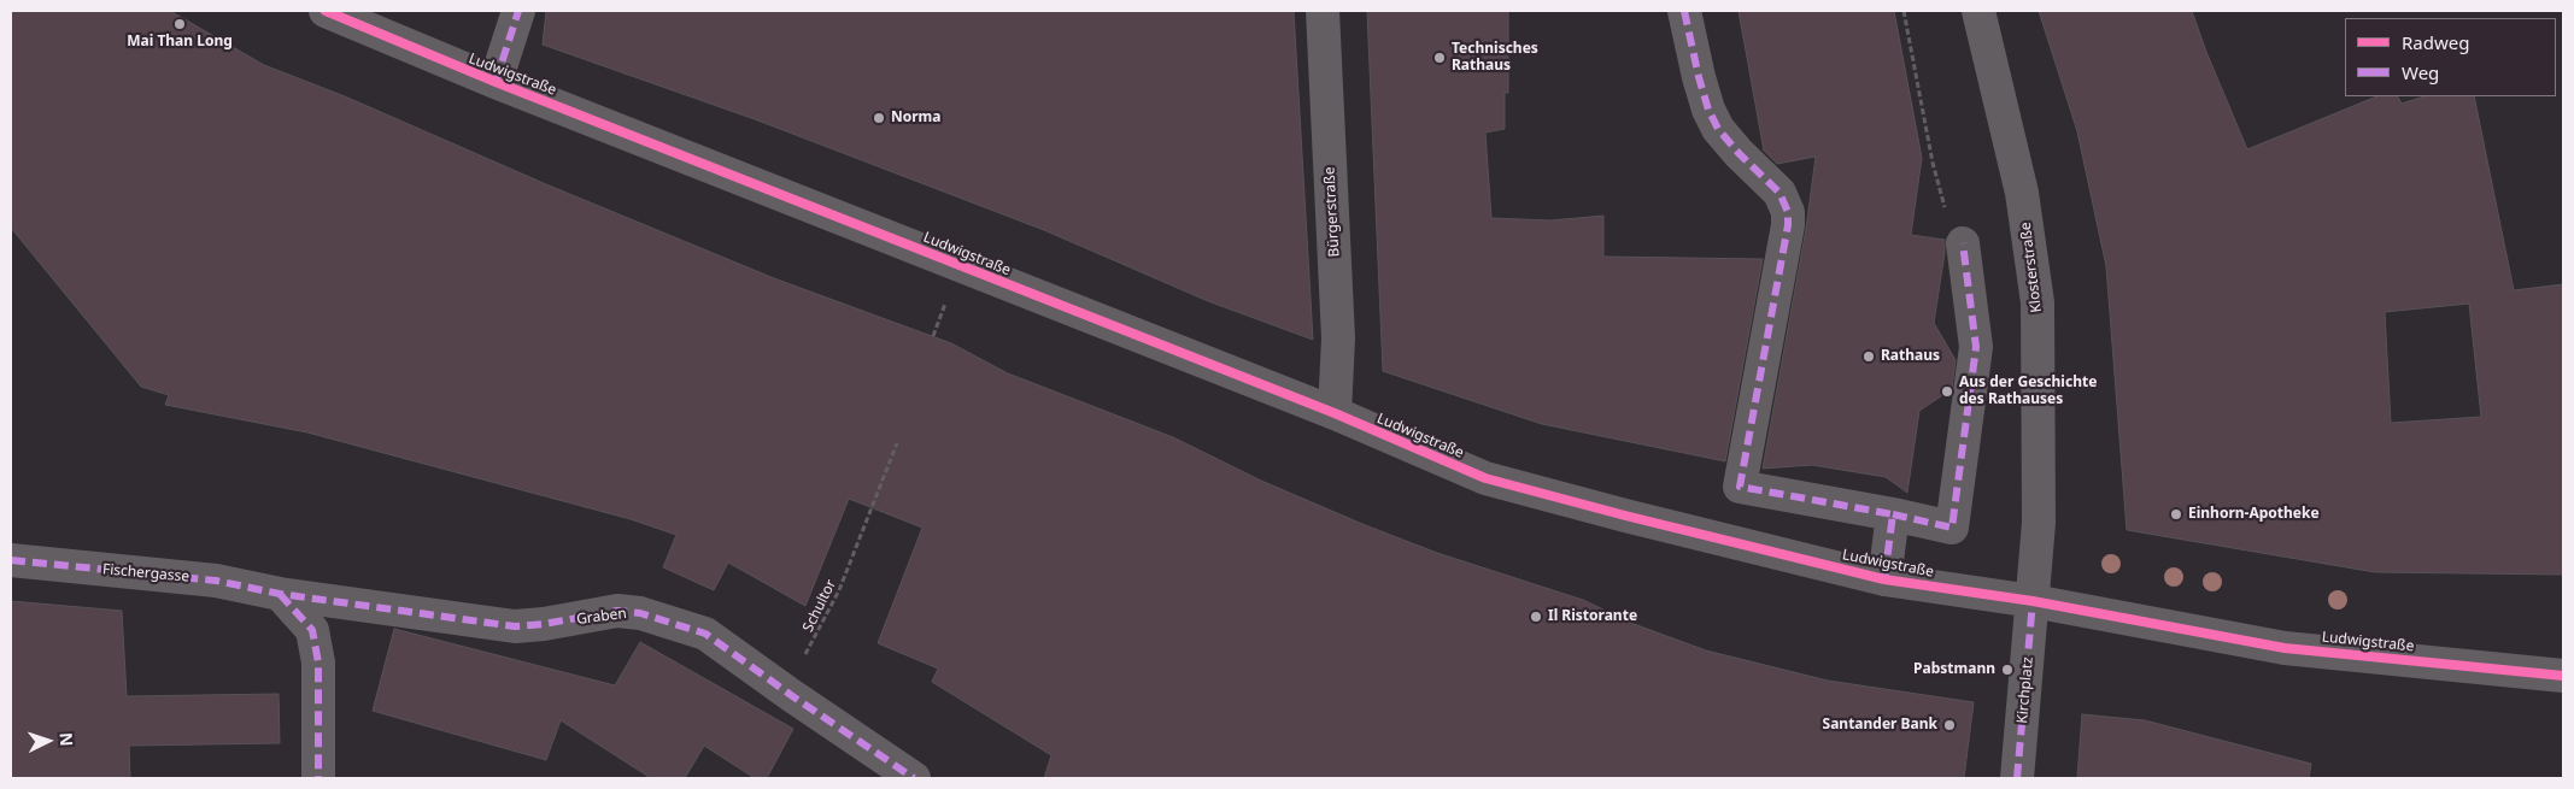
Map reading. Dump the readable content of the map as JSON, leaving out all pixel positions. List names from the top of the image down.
{
  "streets": {
    "street": [
      "Ludwigstraße",
      "Bürgerstraße",
      "Klosterstraße",
      "Fischergasse",
      "Graben",
      "Kirchplatz"
    ],
    "path": ["Schultor"]
  },
  "crossings": [
    ["Ludwigstraße", "Bürgerstraße"],
    ["Ludwigstraße", "Klosterstraße"],
    ["Ludwigstraße", "Kirchplatz"],
    ["Klosterstraße", "Kirchplatz"],
    ["Fischergasse", "Graben"]
  ],
  "places": [
    "Mai Than Long",
    "Technisches Rathaus",
    "Norma",
    "Rathaus",
    "Aus der Geschichte des Rathauses",
    "Einhorn-Apotheke",
    "Il Ristorante",
    "Pabstmann",
    "Santander Bank"
  ],
  "legend": ["Radweg", "Weg"],
  "north": "right"
}
